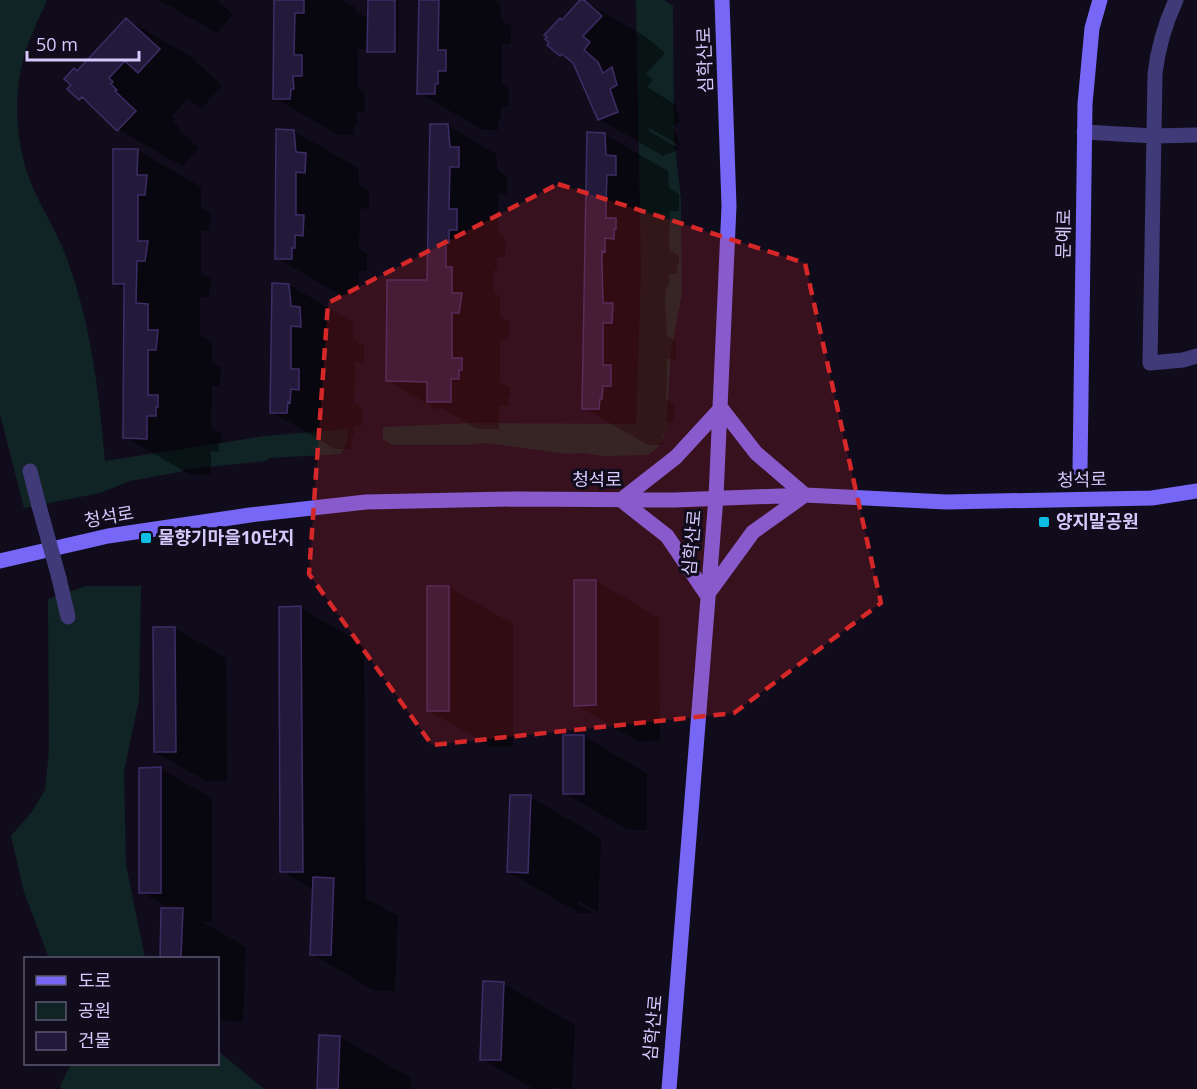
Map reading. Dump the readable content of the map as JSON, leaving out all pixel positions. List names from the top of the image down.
{
  "streets": {
    "street": ["심학산로", "문예로", "청석로"]
  },
  "crossings": [
    ["심학산로", "청석로"]
  ],
  "places": {
    "transit": ["양지말공원", "물향기마을10단지"]
  },
  "legend": ["도로", "공원", "건물"],
  "scale_bar": "50 m"
}
